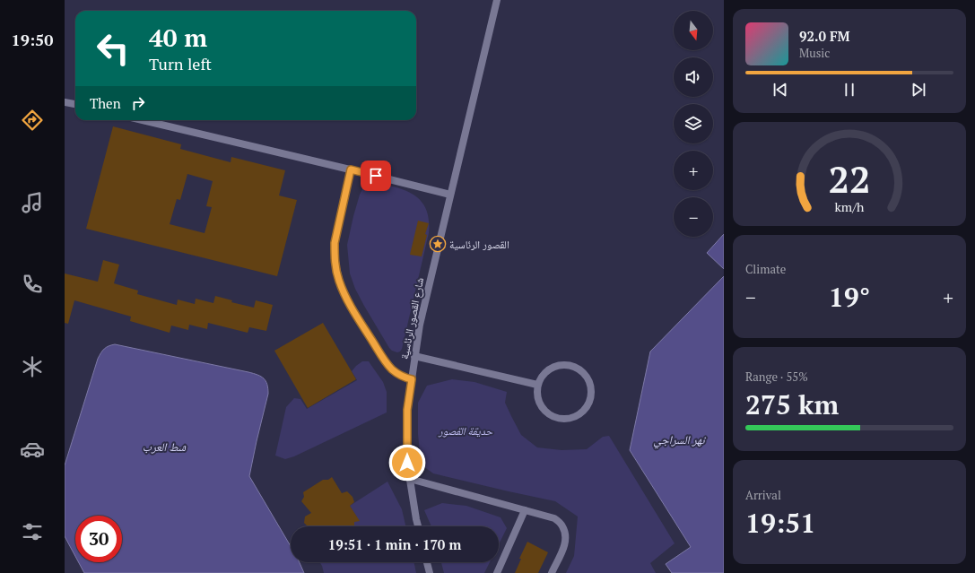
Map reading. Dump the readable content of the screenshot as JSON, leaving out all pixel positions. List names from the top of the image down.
{
  "streets": {
    "street": ["شارع القصور الرئاسية"]
  },
  "water": ["نهر السراجي", "شط العرب"],
  "parks": ["حديقة القصور"],
  "places": {
    "place": ["القصور الرئاسية"]
  },
  "north": "bottom",
  "page": {
    "tabs": "19:50",
    "map_buttons": ["+", "−"],
    "turn": ["40 m", "Turn left"],
    "song": ["92.0 FM", "Music"],
    "then": "Then",
    "tile": [
      "Climate",
      ["Range · 55%", "275 km"],
      ["Arrival", "19:51"]
    ],
    "heat": ["−", "19°", "+"],
    "limit": "30",
    "trip": "19:51 · 1 min · 170 m",
    "gauge": ["22", "km/h"]
  }
}
